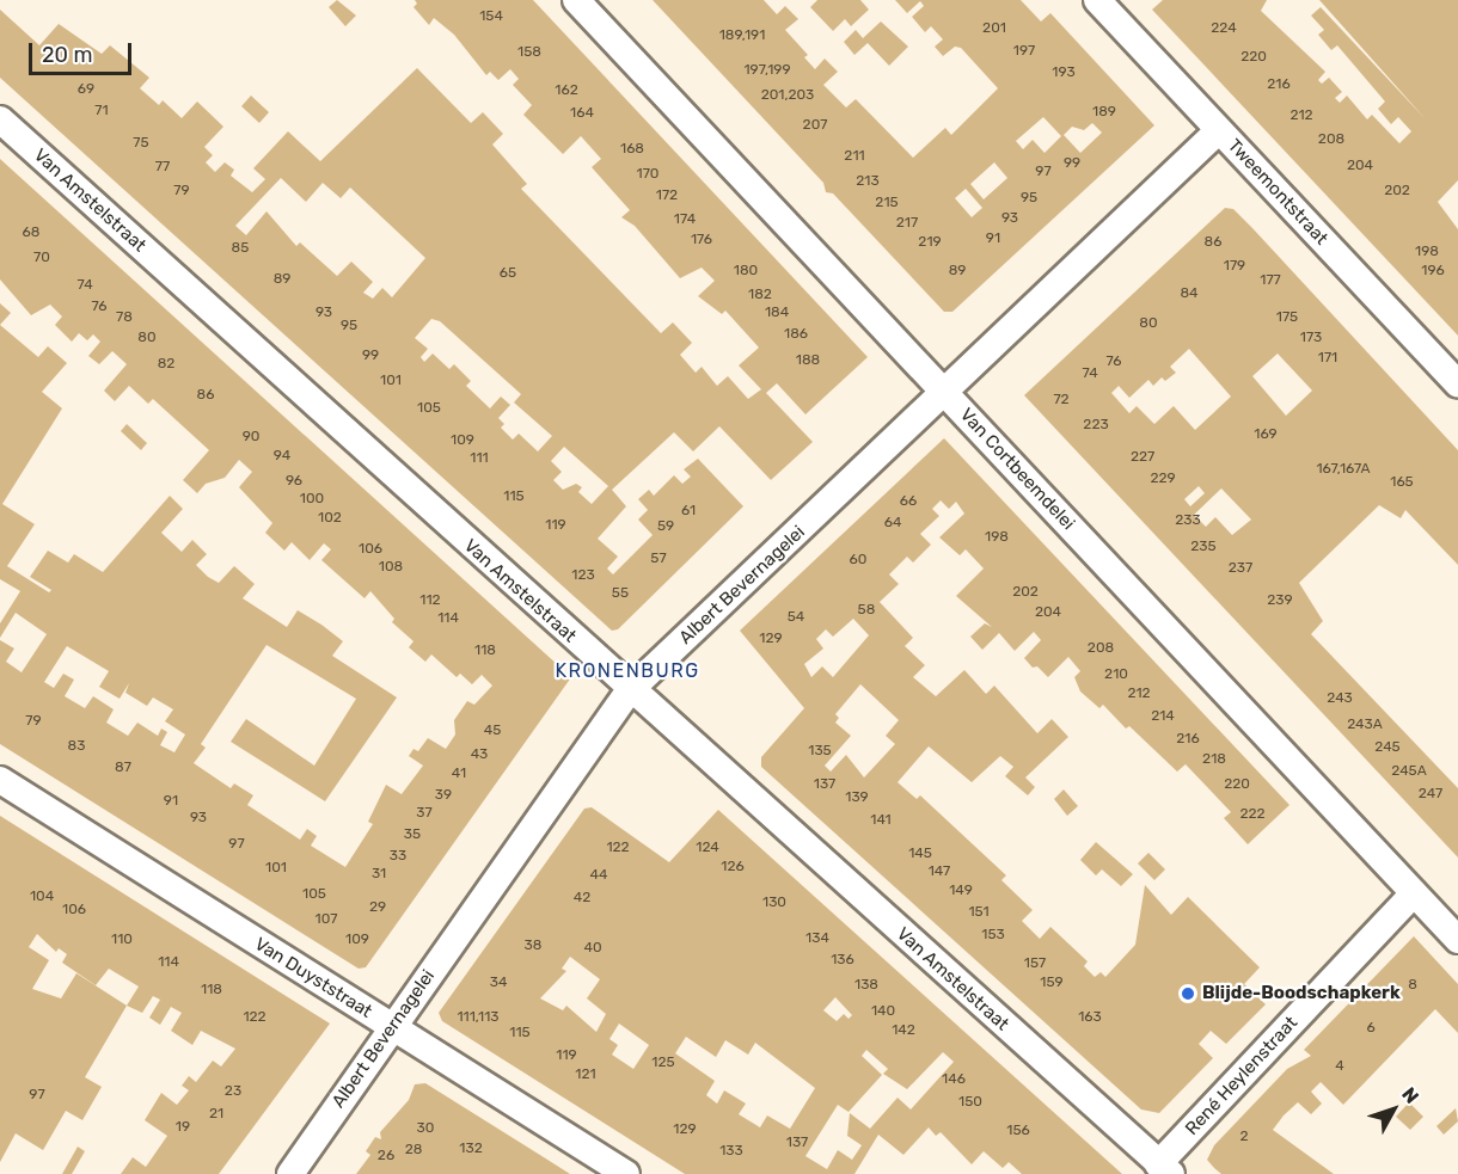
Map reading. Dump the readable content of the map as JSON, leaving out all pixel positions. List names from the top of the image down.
{
  "streets": {
    "street": [
      "Tweemontstraat",
      "Van Amstelstraat",
      "Van Cortbeemdelei",
      "Albert Bevernagelei",
      "Van Duyststraat",
      "René Heylenstraat"
    ]
  },
  "crossings": [
    ["Tweemontstraat", "Albert Bevernagelei"],
    ["Van Amstelstraat", "Albert Bevernagelei"],
    ["Van Amstelstraat", "René Heylenstraat"],
    ["Van Cortbeemdelei", "Albert Bevernagelei"],
    ["Van Cortbeemdelei", "René Heylenstraat"],
    ["Albert Bevernagelei", "Van Duyststraat"]
  ],
  "districts": ["KRONENBURG"],
  "places": ["Blijde-Boodschapkerk"],
  "house_numbers": [
    "154",
    "201",
    "224",
    "189,191",
    "197",
    "158",
    "220",
    "197,199",
    "193",
    "216",
    "69",
    "162",
    "201,203",
    "71",
    "189",
    "164",
    "212",
    "207",
    "208",
    "75",
    "168",
    "211",
    "99",
    "204",
    "77",
    "97",
    "170",
    "213",
    "79",
    "202",
    "172",
    "95",
    "215",
    "93",
    "174",
    "217",
    "68",
    "91",
    "176",
    "219",
    "86",
    "85",
    "198",
    "70",
    "179",
    "180",
    "89",
    "196",
    "65",
    "89",
    "177",
    "74",
    "84",
    "182",
    "76",
    "93",
    "184",
    "78",
    "175",
    "80",
    "95",
    "186",
    "80",
    "173",
    "99",
    "171",
    "188",
    "76",
    "82",
    "74",
    "101",
    "86",
    "72",
    "105",
    "223",
    "169",
    "90",
    "109",
    "94",
    "227",
    "111",
    "167,167A",
    "229",
    "96",
    "165",
    "115",
    "100",
    "66",
    "61",
    "102",
    "233",
    "64",
    "119",
    "59",
    "198",
    "235",
    "106",
    "57",
    "60",
    "108",
    "237",
    "123",
    "202",
    "55",
    "112",
    "239",
    "58",
    "204",
    "54",
    "114",
    "129",
    "208",
    "118",
    "210",
    "212",
    "243",
    "214",
    "79",
    "243A",
    "45",
    "216",
    "83",
    "245",
    "135",
    "43",
    "218",
    "87",
    "245A",
    "41",
    "137",
    "220",
    "247",
    "39",
    "139",
    "91",
    "37",
    "222",
    "93",
    "141",
    "35",
    "97",
    "122",
    "124",
    "145",
    "33",
    "126",
    "101",
    "147",
    "31",
    "44",
    "149",
    "105",
    "104",
    "42",
    "130",
    "29",
    "106",
    "151",
    "107",
    "153",
    "134",
    "110",
    "109",
    "38",
    "40",
    "136",
    "114",
    "157",
    "34",
    "159",
    "138",
    "8",
    "118",
    "140",
    "122",
    "111,113",
    "163",
    "6",
    "142",
    "115",
    "119",
    "125",
    "4",
    "121",
    "146",
    "23",
    "97",
    "150",
    "21",
    "19",
    "30",
    "129",
    "156",
    "2",
    "137",
    "132",
    "28",
    "133",
    "26"
  ],
  "scale_bar": "20 m",
  "north": "top right"
}
